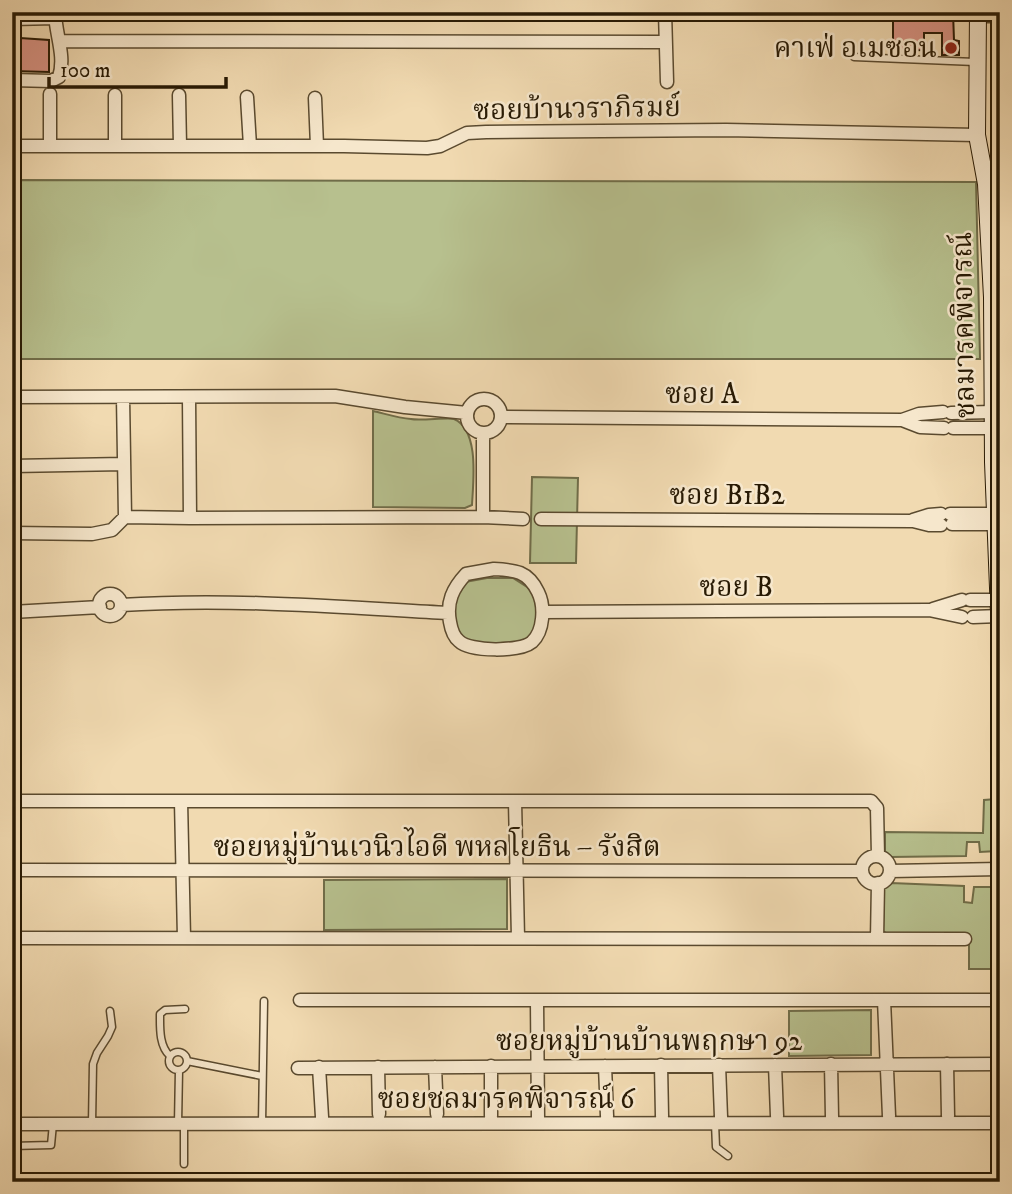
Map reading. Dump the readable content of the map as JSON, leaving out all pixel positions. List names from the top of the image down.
{
  "streets": {
    "street": [
      "ซอยบ้านวราภิรมย์",
      "ชลมารคพิจารณ์",
      "ซอย A",
      "ซอย B1B2",
      "ซอย B",
      "ซอยหมู่บ้านเวนิวไอดี พหลโยธิน – รังสิต",
      "ซอยหมู่บ้านบ้านพฤกษา 92",
      "ซอยชลมารคพิจารณ์ 6"
    ]
  },
  "crossings": [
    ["ซอยบ้านวราภิรมย์", "ชลมารคพิจารณ์"],
    ["ชลมารคพิจารณ์", "ซอย A"],
    ["ชลมารคพิจารณ์", "ซอย B1B2"],
    ["ชลมารคพิจารณ์", "ซอย B"]
  ],
  "places": ["คาเฟ่ อเมซอน"],
  "scale_bar": "100 m"
}
